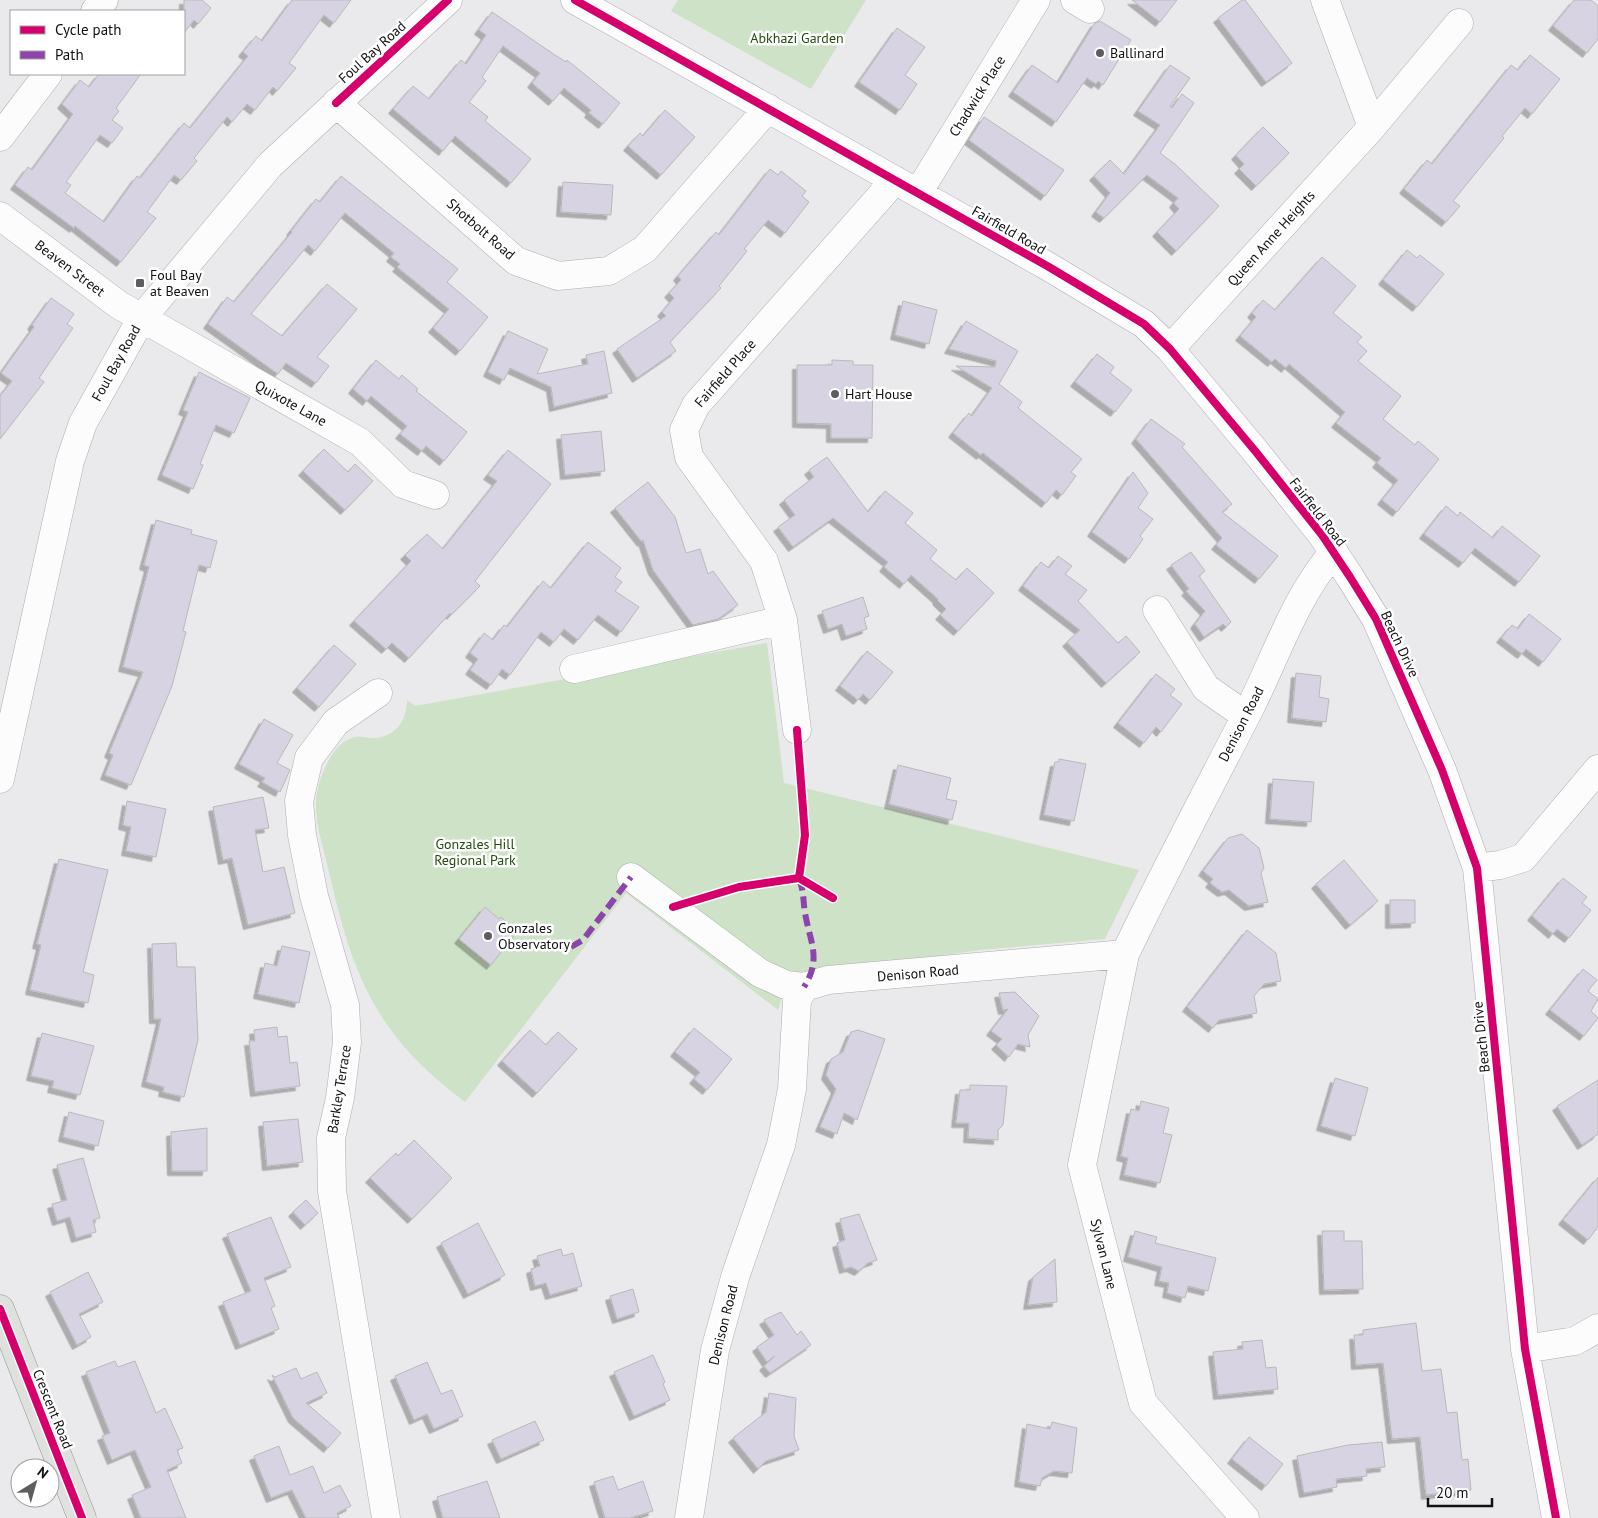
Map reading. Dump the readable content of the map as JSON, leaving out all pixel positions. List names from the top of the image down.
{
  "streets": {
    "main road": ["Crescent Road"],
    "street": [
      "Foul Bay Road",
      "Chadwick Place",
      "Shotbolt Road",
      "Fairfield Road",
      "Queen Anne Heights",
      "Beaven Street",
      "Fairfield Place",
      "Quixote Lane",
      "Beach Drive",
      "Denison Road",
      "Barkley Terrace",
      "Sylvan Lane"
    ]
  },
  "crossings": [
    ["Foul Bay Road", "Shotbolt Road"],
    ["Foul Bay Road", "Beaven Street"],
    ["Foul Bay Road", "Quixote Lane"],
    ["Chadwick Place", "Fairfield Road"],
    ["Chadwick Place", "Fairfield Place"],
    ["Shotbolt Road", "Fairfield Road"],
    ["Fairfield Road", "Queen Anne Heights"],
    ["Fairfield Road", "Fairfield Place"],
    ["Fairfield Road", "Beach Drive"],
    ["Fairfield Road", "Denison Road"],
    ["Beaven Street", "Quixote Lane"],
    ["Denison Road", "Sylvan Lane"]
  ],
  "parks": ["Abkhazi Garden", "Gonzales Hill Regional Park"],
  "places": {
    "other": ["Ballinard", "Hart House", "Gonzales Observatory"],
    "transit": ["Foul Bay at Beaven"]
  },
  "legend": ["Cycle path", "Path"],
  "scale_bar": "20 m",
  "north": "top right"
}
